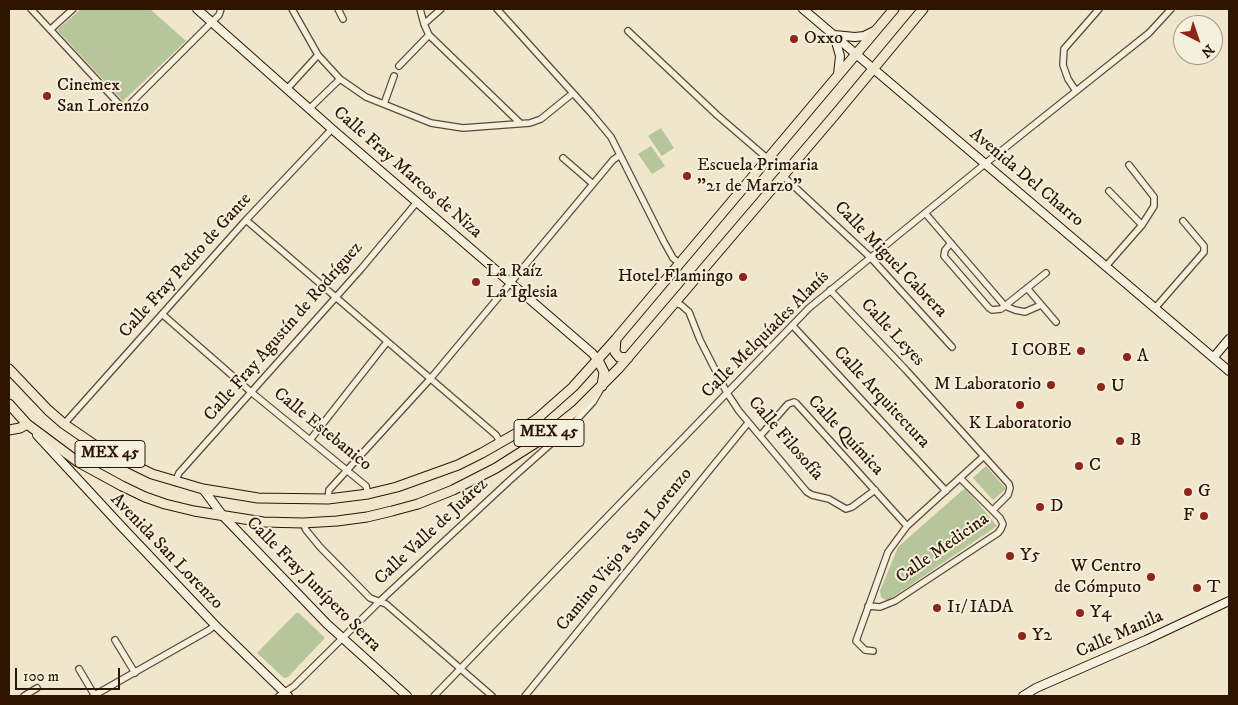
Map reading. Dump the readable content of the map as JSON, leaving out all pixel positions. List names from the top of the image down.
{
  "streets": {
    "main road": ["MEX 45"],
    "street": [
      "Calle Fray Marcos de Niza",
      "Avenida Del Charro",
      "Calle Miguel Cabrera",
      "Calle Fray Pedro de Gante",
      "Calle Fray Agustín de Rodríguez",
      "Calle Leyes",
      "Calle Melquíades Alanís",
      "Calle Arquitectura",
      "Calle Estebanico",
      "Calle Química",
      "Calle Filosofía",
      "Calle Valle de Juárez",
      "Calle Medicina",
      "Camino Viejo a San Lorenzo",
      "Avenida San Lorenzo",
      "Calle Fray Junípero Serra",
      "Calle Manila"
    ]
  },
  "crossings": [
    ["Calle Fray Marcos de Niza", "Calle Fray Pedro de Gante"],
    ["Calle Fray Marcos de Niza", "Calle Fray Agustín de Rodríguez"],
    ["Calle Fray Marcos de Niza", "MEX 45"],
    ["Avenida Del Charro", "Calle Melquíades Alanís"],
    ["Avenida Del Charro", "MEX 45"],
    ["Calle Miguel Cabrera", "Calle Melquíades Alanís"],
    ["Calle Miguel Cabrera", "MEX 45"],
    ["Calle Fray Pedro de Gante", "Calle Estebanico"],
    ["Calle Fray Pedro de Gante", "MEX 45"],
    ["Calle Fray Agustín de Rodríguez", "Calle Estebanico"],
    ["Calle Fray Agustín de Rodríguez", "MEX 45"],
    ["Calle Leyes", "Calle Melquíades Alanís"],
    ["Calle Leyes", "Calle Medicina"],
    ["Calle Melquíades Alanís", "Calle Arquitectura"],
    ["Calle Melquíades Alanís", "Calle Filosofía"],
    ["Calle Estebanico", "MEX 45"],
    ["MEX 45", "Calle Filosofía"],
    ["MEX 45", "Calle Valle de Juárez"],
    ["MEX 45", "Avenida San Lorenzo"],
    ["MEX 45", "Calle Fray Junípero Serra"],
    ["Calle Química", "Calle Filosofía"],
    ["Calle Filosofía", "Camino Viejo a San Lorenzo"],
    ["Calle Valle de Juárez", "Avenida San Lorenzo"],
    ["Calle Valle de Juárez", "Calle Fray Junípero Serra"]
  ],
  "places": [
    "Oxxo",
    "Cinemex San Lorenzo",
    "Escuela Primaria \"21 de Marzo\"",
    "Hotel Flamingo",
    "La Raíz La Iglesia",
    "I COBE",
    "A",
    "M Laboratorio",
    "U",
    "K Laboratorio",
    "B",
    "C",
    "G",
    "D",
    "F",
    "Y5",
    "W Centro de Cómputo",
    "T",
    "I1/ IADA",
    "Y4",
    "Y2"
  ],
  "scale_bar": "100 m",
  "north": "bottom right"
}
